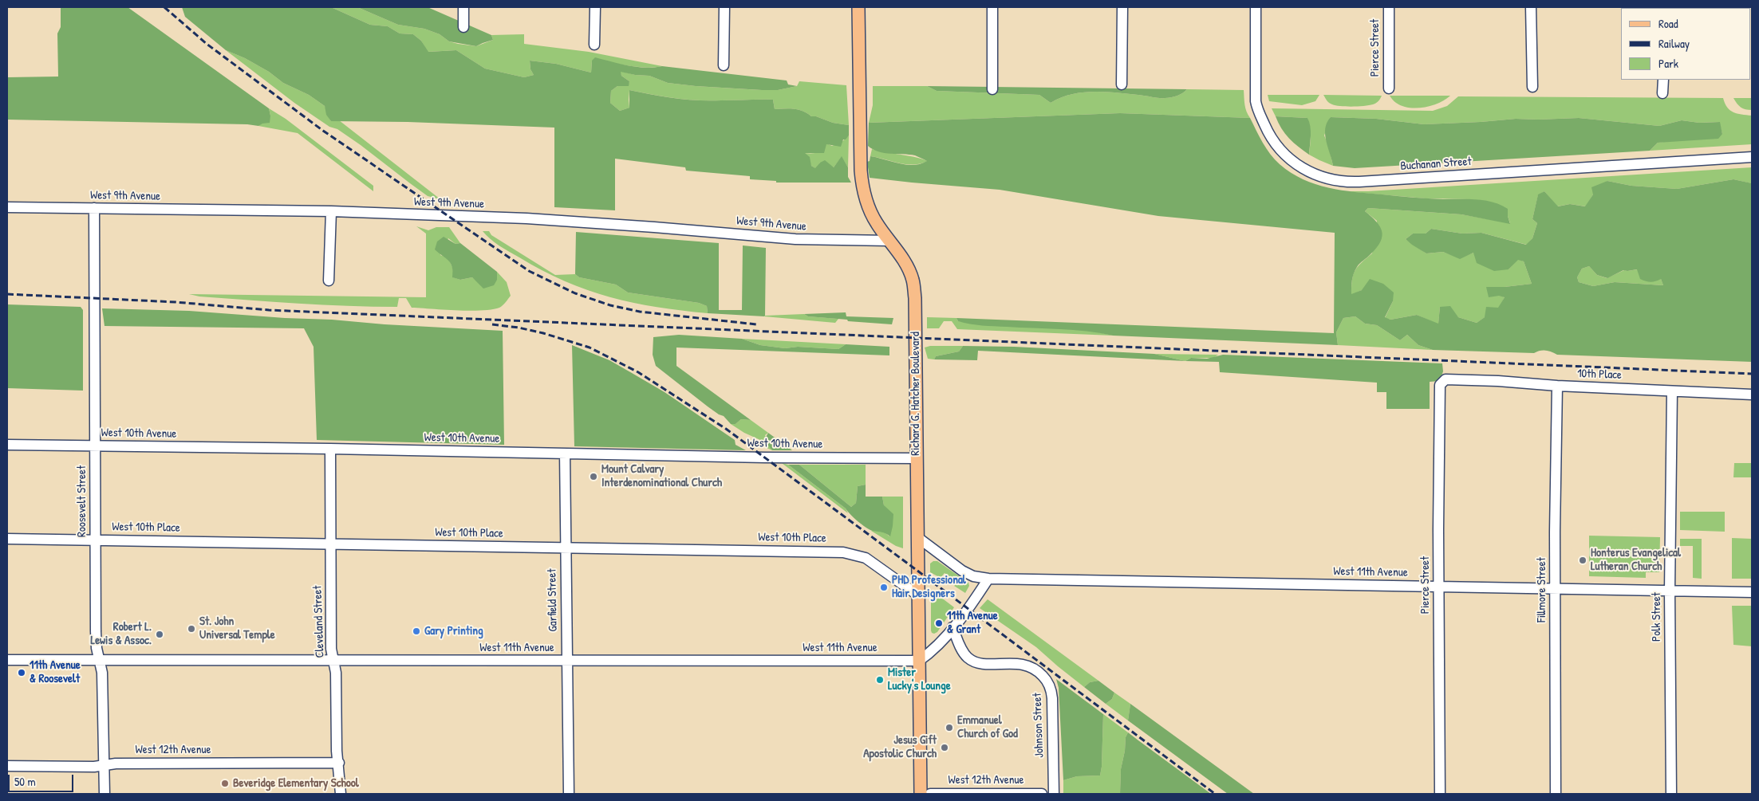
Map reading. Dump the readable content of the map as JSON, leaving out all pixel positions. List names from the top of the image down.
{
  "streets": {
    "main road": ["Richard G. Hatcher Boulevard"],
    "street": [
      "Pierce Street",
      "Buchanan Street",
      "West 9th Avenue",
      "10th Place",
      "West 10th Avenue",
      "Roosevelt Street",
      "West 10th Place",
      "West 11th Avenue",
      "Fillmore Street",
      "Garfield Street",
      "Polk Street",
      "Cleveland Street",
      "Johnson Street",
      "West 12th Avenue"
    ]
  },
  "crossings": [
    ["Pierce Street", "10th Place"],
    ["Pierce Street", "West 11th Avenue"],
    ["West 9th Avenue", "Richard G. Hatcher Boulevard"],
    ["West 9th Avenue", "Roosevelt Street"],
    ["10th Place", "Fillmore Street"],
    ["10th Place", "Polk Street"],
    ["Richard G. Hatcher Boulevard", "West 10th Avenue"],
    ["Richard G. Hatcher Boulevard", "West 10th Place"],
    ["Richard G. Hatcher Boulevard", "West 11th Avenue"],
    ["West 10th Avenue", "Roosevelt Street"],
    ["West 10th Avenue", "Garfield Street"],
    ["West 10th Avenue", "Cleveland Street"],
    ["Roosevelt Street", "West 10th Place"],
    ["Roosevelt Street", "West 11th Avenue"],
    ["Roosevelt Street", "West 12th Avenue"],
    ["West 10th Place", "Garfield Street"],
    ["West 10th Place", "Cleveland Street"],
    ["West 11th Avenue", "Fillmore Street"],
    ["West 11th Avenue", "Garfield Street"],
    ["West 11th Avenue", "Polk Street"],
    ["West 11th Avenue", "Cleveland Street"],
    ["Cleveland Street", "West 12th Avenue"]
  ],
  "places": [
    "Mount Calvary Interdenominational Church",
    "Honterus Evangelical Lutheran Church",
    "PHD Professional Hair Designers",
    "11th Avenue & Grant",
    "St. John Universal Temple",
    "Gary Printing",
    "Robert L. Lewis & Assoc.",
    "11th Avenue & Roosevelt",
    "Mister Lucky's Lounge",
    "Emmanuel Church of God",
    "Jesus Gift Apostolic Church",
    "Beveridge Elementary School"
  ],
  "legend": ["Road", "Railway", "Park"],
  "scale_bar": "50 m"
}
